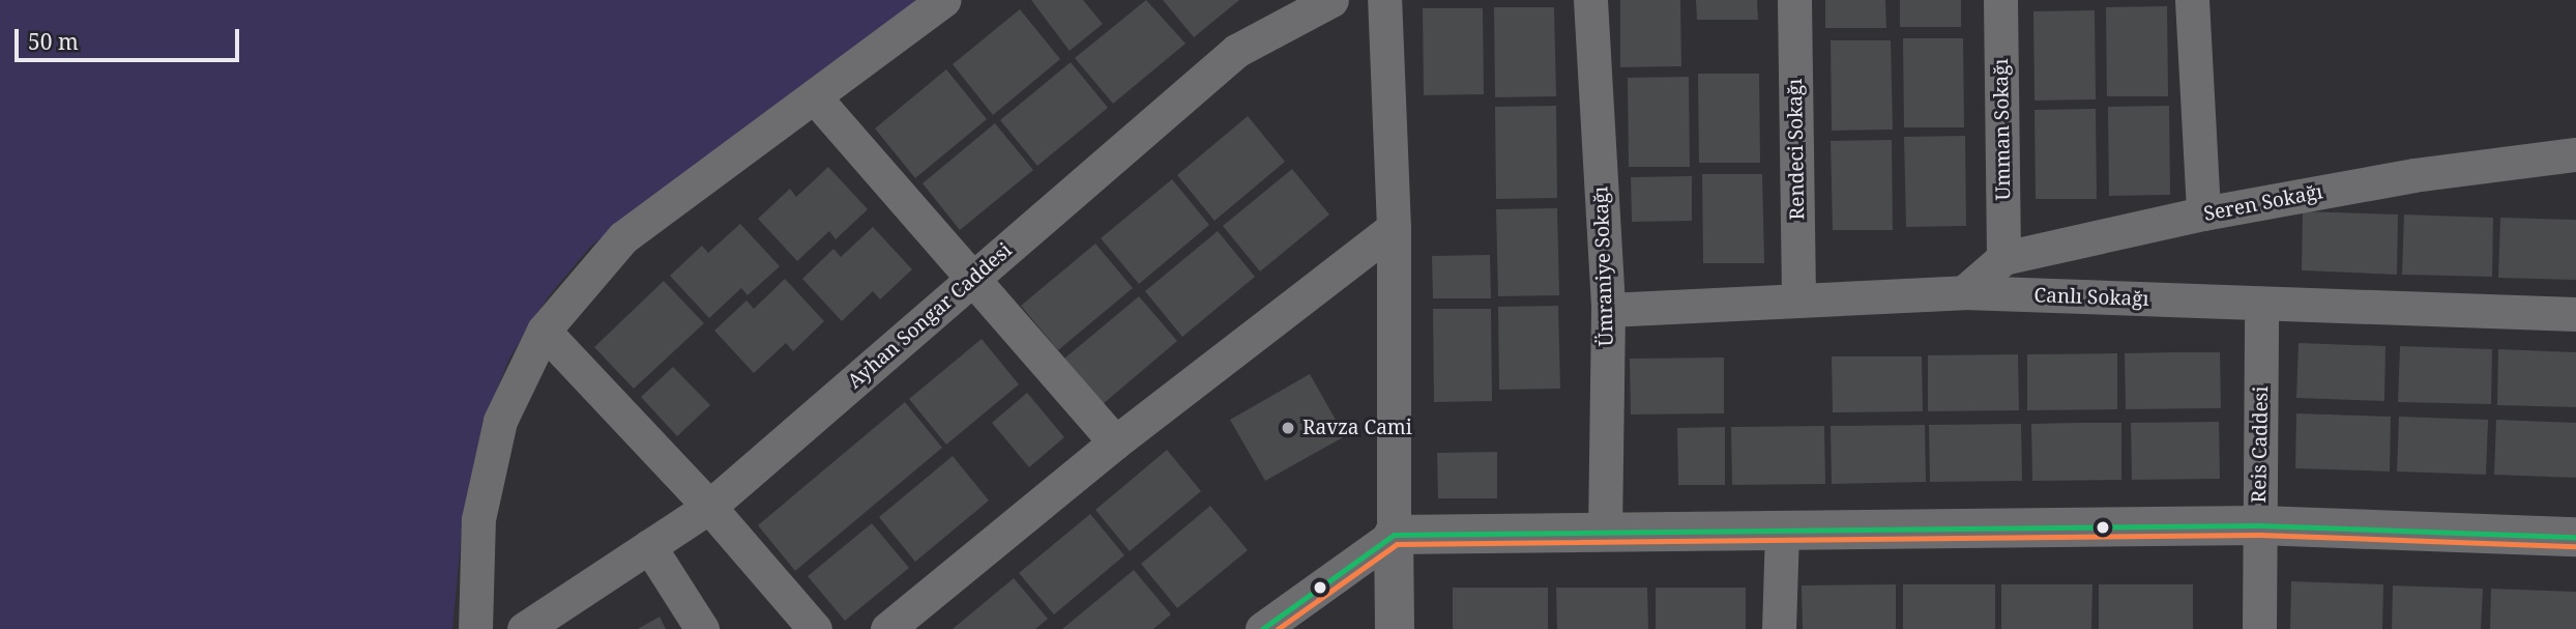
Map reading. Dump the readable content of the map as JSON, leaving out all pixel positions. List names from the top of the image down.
{
  "streets": {
    "street": [
      "Umman Sokağı",
      "Rendeci Sokağı",
      "Seren Sokağı",
      "Ümraniye Sokağı",
      "Canlı Sokağı",
      "Ayhan Songar Caddesi",
      "Reis Caddesi"
    ]
  },
  "crossings": [
    ["Umman Sokağı", "Seren Sokağı"],
    ["Rendeci Sokağı", "Canlı Sokağı"],
    ["Seren Sokağı", "Canlı Sokağı"],
    ["Ümraniye Sokağı", "Canlı Sokağı"],
    ["Canlı Sokağı", "Reis Caddesi"]
  ],
  "places": ["Ravza Cami"],
  "scale_bar": "50 m"
}
